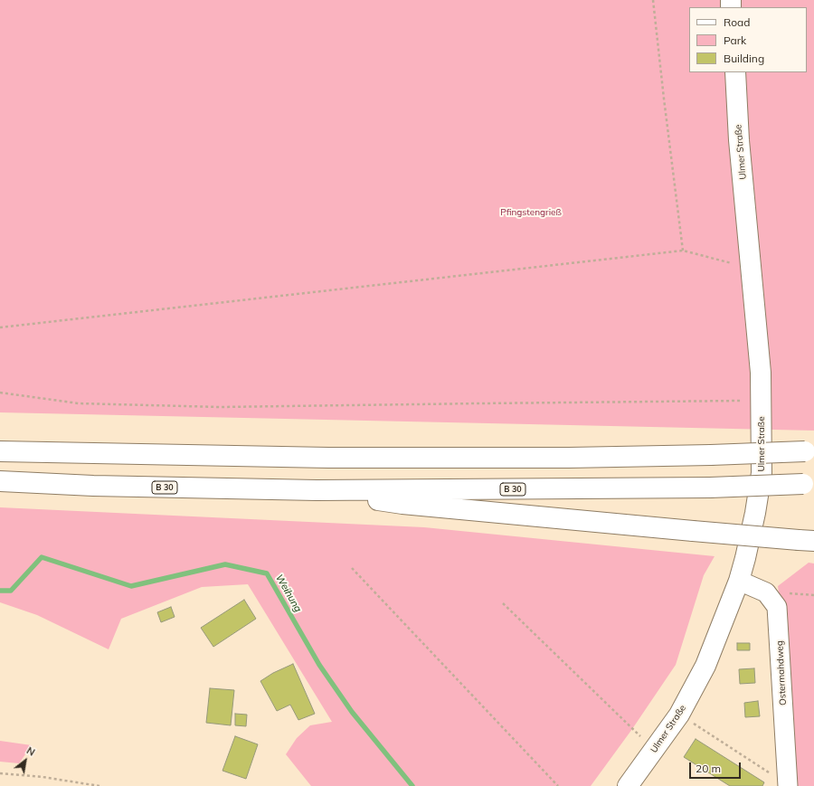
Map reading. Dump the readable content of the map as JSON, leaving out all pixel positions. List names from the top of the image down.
{
  "streets": {
    "main road": ["Ulmer Straße", "B 30"],
    "street": ["Ostermahdweg"]
  },
  "crossings": [
    ["Ulmer Straße", "Ostermahdweg"]
  ],
  "water": ["Weihung"],
  "parks": ["Pfingstengrieß"],
  "legend": ["Road", "Park", "Building"],
  "scale_bar": "20 m",
  "north": "top right"
}
